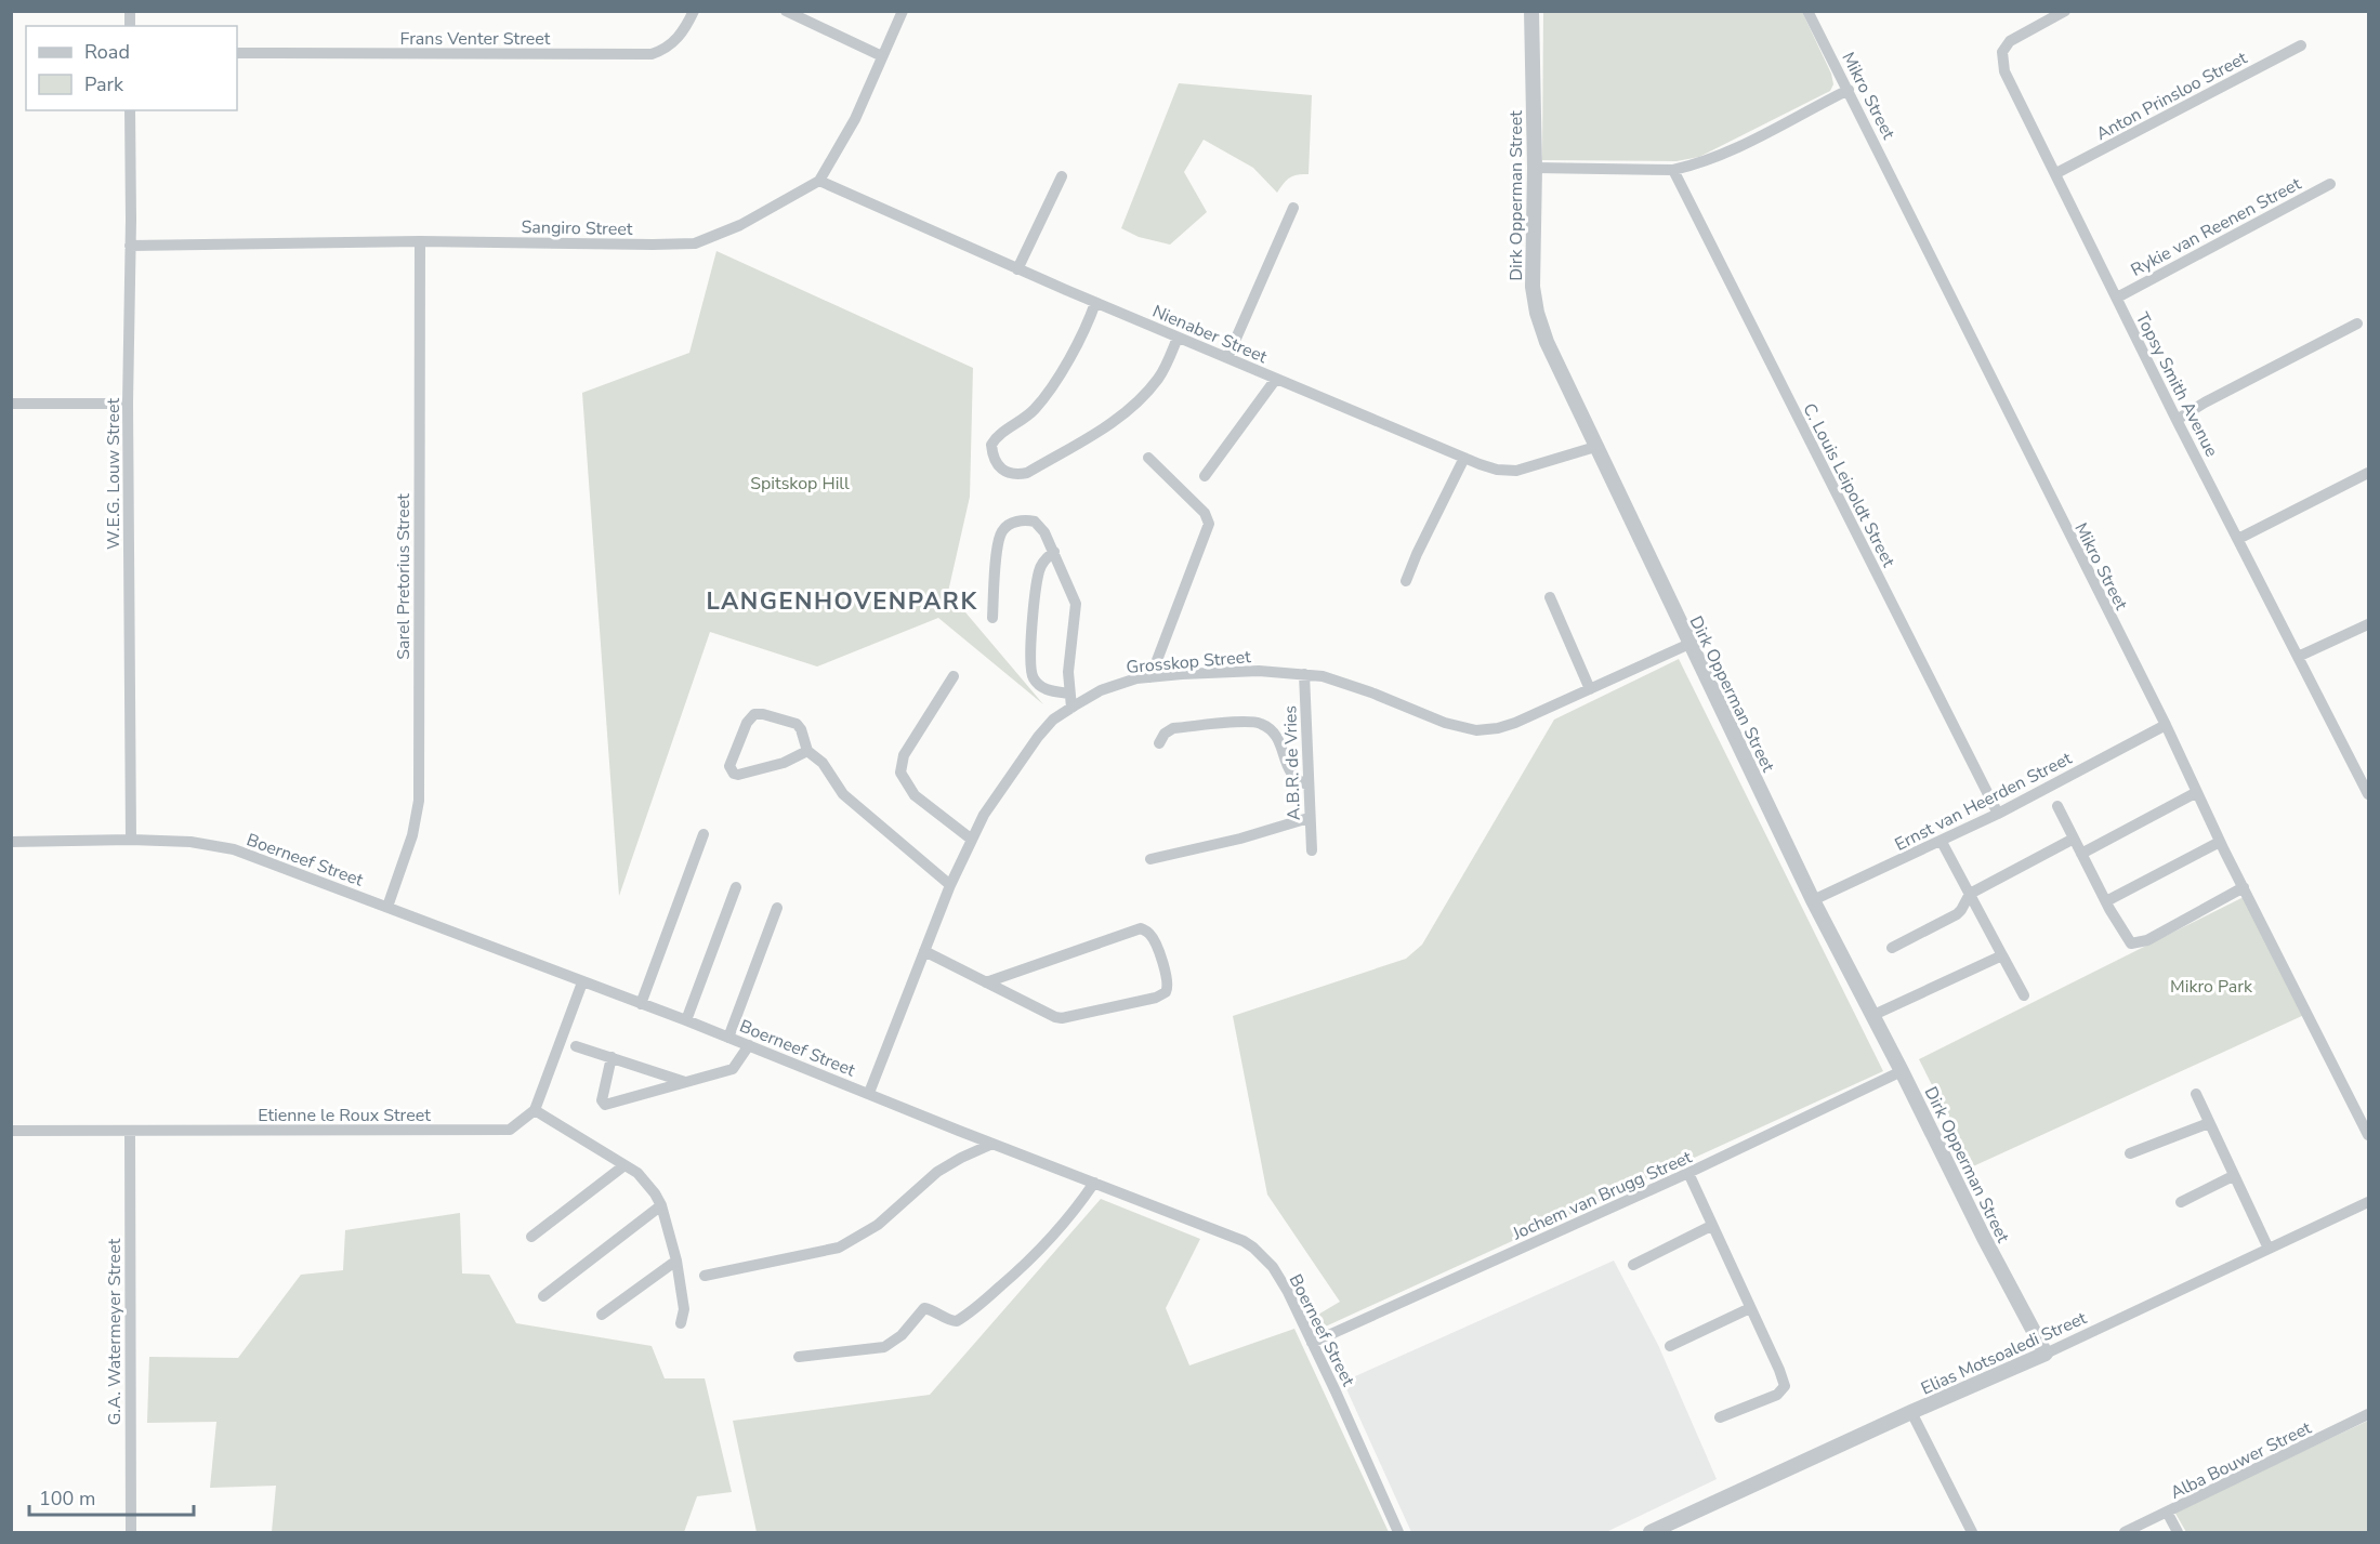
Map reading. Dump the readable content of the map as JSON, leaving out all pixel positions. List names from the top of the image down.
{
  "streets": {
    "street": [
      "Frans Venter Street",
      "Mikro Street",
      "Anton Prinsloo Street",
      "Dirk Opperman Street",
      "Rykie van Reenen Street",
      "Sangiro Street",
      "Nienaber Street",
      "Topsy Smith Avenue",
      "W.E.G. Louw Street",
      "C. Louis Leipoldt Street",
      "Sarel Pretorius Street",
      "Grosskop Street",
      "A.B.R. de Vries",
      "Ernst van Heerden Street",
      "Boerneef Street",
      "Etienne le Roux Street",
      "Jochem van Brugg Street",
      "G.A. Watermeyer Street",
      "Elias Motsoaledi Street",
      "Alba Bouwer Street"
    ]
  },
  "crossings": [
    ["Mikro Street", "Ernst van Heerden Street"],
    ["Anton Prinsloo Street", "Topsy Smith Avenue"],
    ["Dirk Opperman Street", "Nienaber Street"],
    ["Dirk Opperman Street", "Grosskop Street"],
    ["Dirk Opperman Street", "Ernst van Heerden Street"],
    ["Dirk Opperman Street", "Jochem van Brugg Street"],
    ["Dirk Opperman Street", "Elias Motsoaledi Street"],
    ["Rykie van Reenen Street", "Topsy Smith Avenue"],
    ["Sangiro Street", "Nienaber Street"],
    ["Sangiro Street", "W.E.G. Louw Street"],
    ["Sangiro Street", "Sarel Pretorius Street"],
    ["W.E.G. Louw Street", "Boerneef Street"],
    ["C. Louis Leipoldt Street", "Ernst van Heerden Street"],
    ["Sarel Pretorius Street", "Boerneef Street"],
    ["Grosskop Street", "A.B.R. de Vries"],
    ["Grosskop Street", "Boerneef Street"],
    ["Boerneef Street", "Jochem van Brugg Street"],
    ["Etienne le Roux Street", "G.A. Watermeyer Street"]
  ],
  "districts": ["LANGENHOVENPARK"],
  "parks": ["Spitskop Hill", "Mikro Park"],
  "legend": ["Road", "Park"],
  "scale_bar": "100 m"
}
